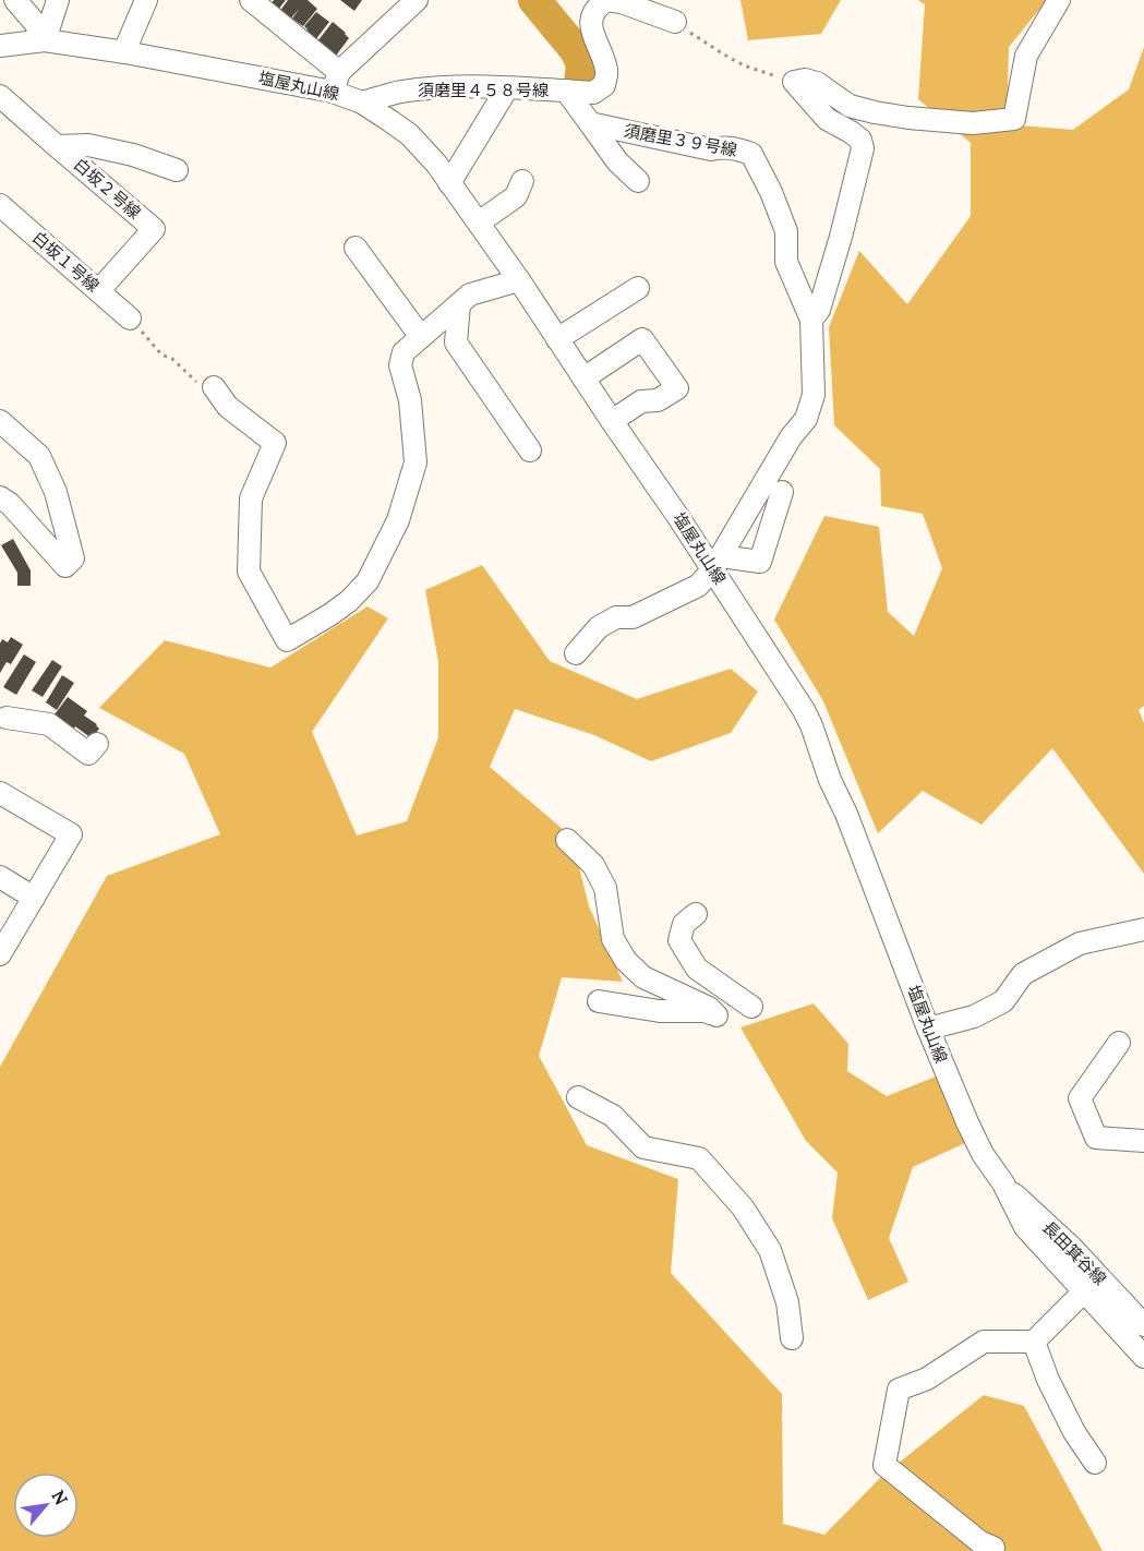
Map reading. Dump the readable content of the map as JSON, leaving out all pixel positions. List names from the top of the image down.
{
  "streets": {
    "street": [
      "塩屋丸山線",
      "須磨里４５８号線",
      "須磨里３９号線",
      "白坂２号線",
      "白坂１号線",
      "長田箕谷線"
    ]
  },
  "crossings": [
    ["塩屋丸山線", "須磨里４５８号線"],
    ["塩屋丸山線", "長田箕谷線"],
    ["白坂２号線", "白坂１号線"]
  ],
  "north": "top right"
}
